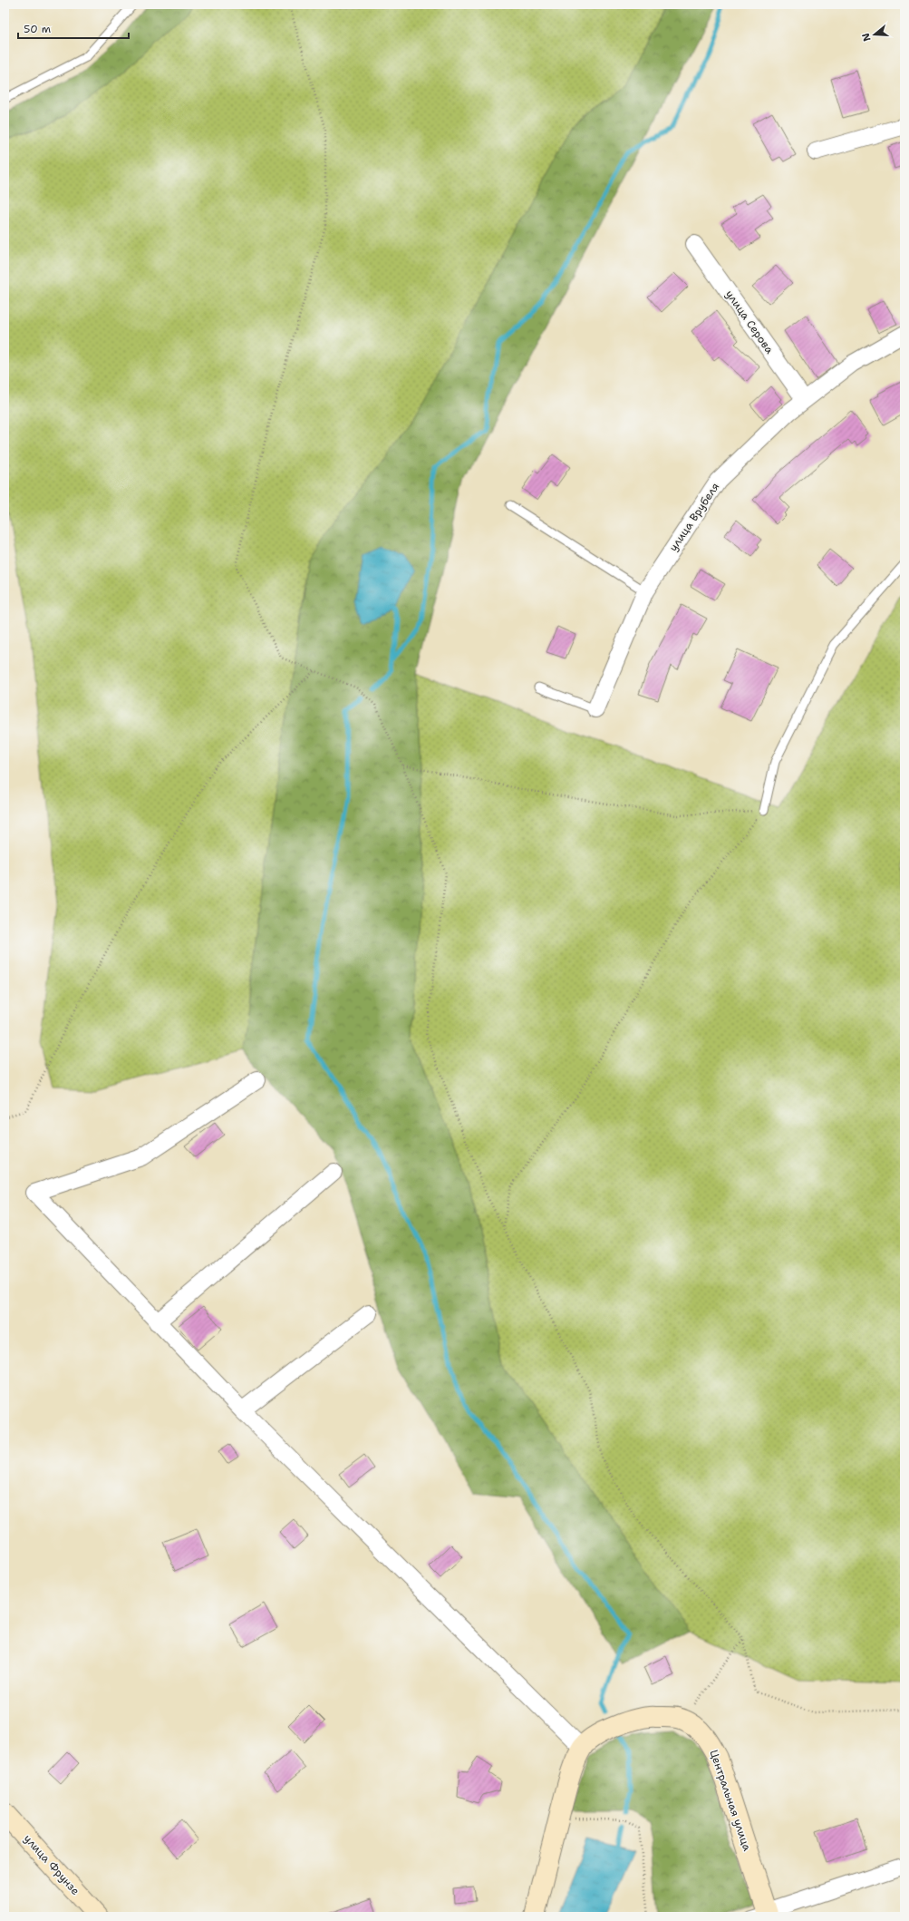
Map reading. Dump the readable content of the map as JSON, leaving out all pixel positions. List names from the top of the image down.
{
  "streets": {
    "street": [
      "улица Серова",
      "улица Врубеля",
      "Центральная улица",
      "улица Фрунзе"
    ]
  },
  "crossings": [
    ["улица Серова", "улица Врубеля"]
  ],
  "scale_bar": "50 m",
  "north": "left"
}
